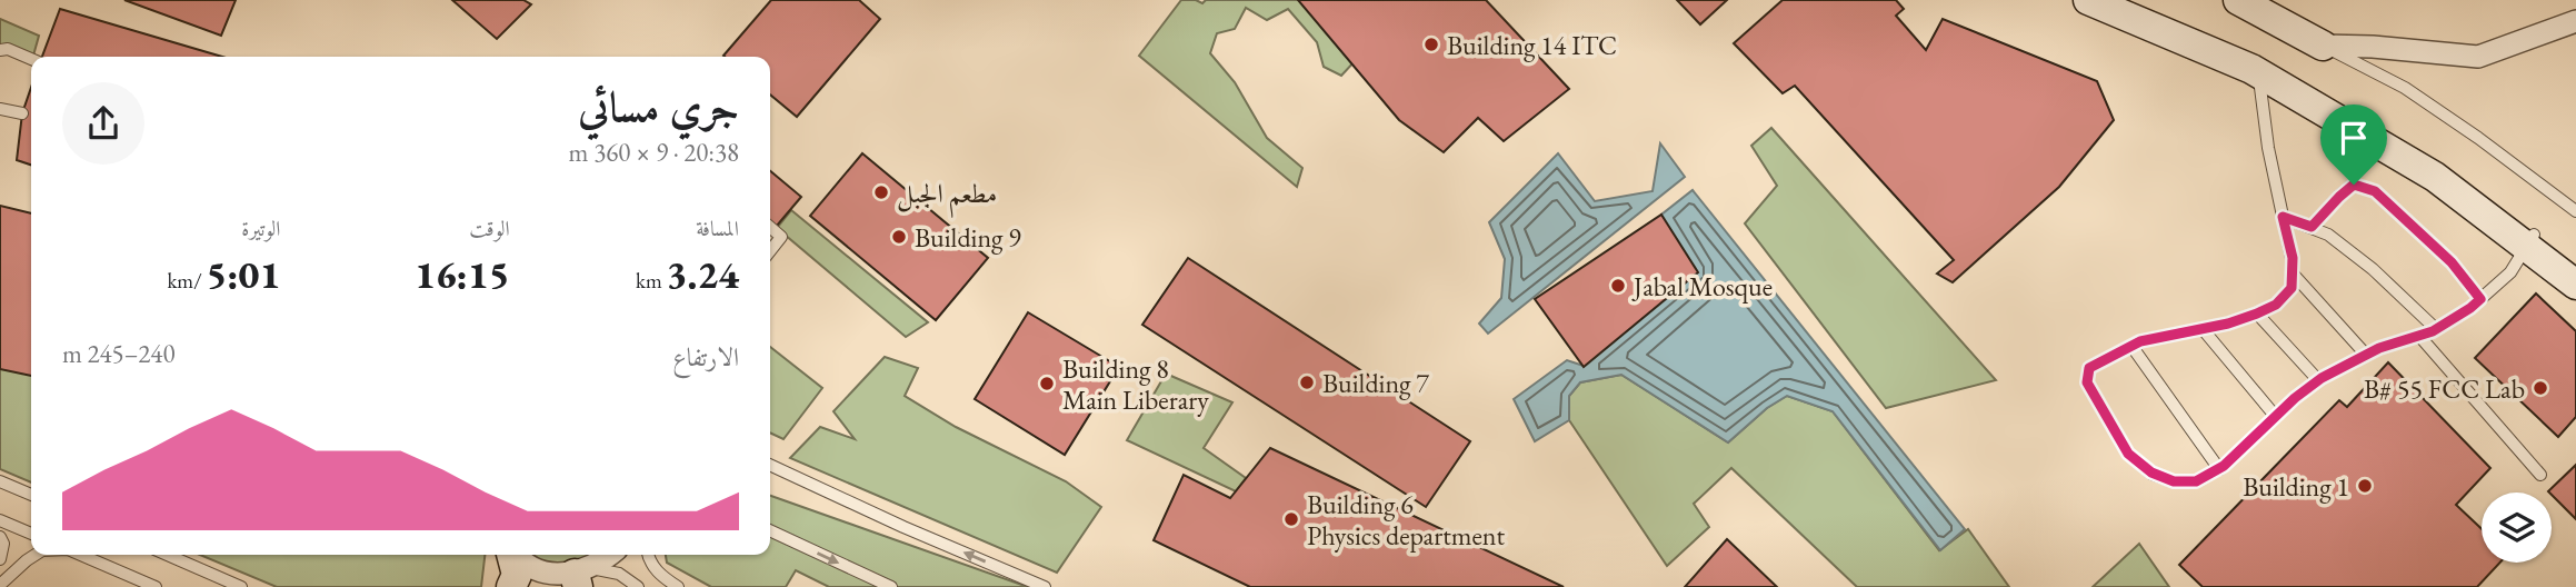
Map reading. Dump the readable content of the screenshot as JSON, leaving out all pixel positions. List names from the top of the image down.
{
  "places": [
    "Building 14 ITC",
    "مطعم الجبل",
    "Building 9",
    "Jabal Mosque",
    "Building 7",
    "Building 8 Main Liberary",
    "B# 55 FCC Lab",
    "Building 1",
    "Building 6 Physics department"
  ],
  "page": {
    "heading": ["جري مسائي", "20:38 · 9 × 360 m"],
    "stats": [
      ["المسافة", "3.24 km"],
      ["الوقت", "16:15"],
      ["الوتيرة", "5:01 /km"]
    ],
    "chart": ["الارتفاع", "240–245 m"]
  }
}
